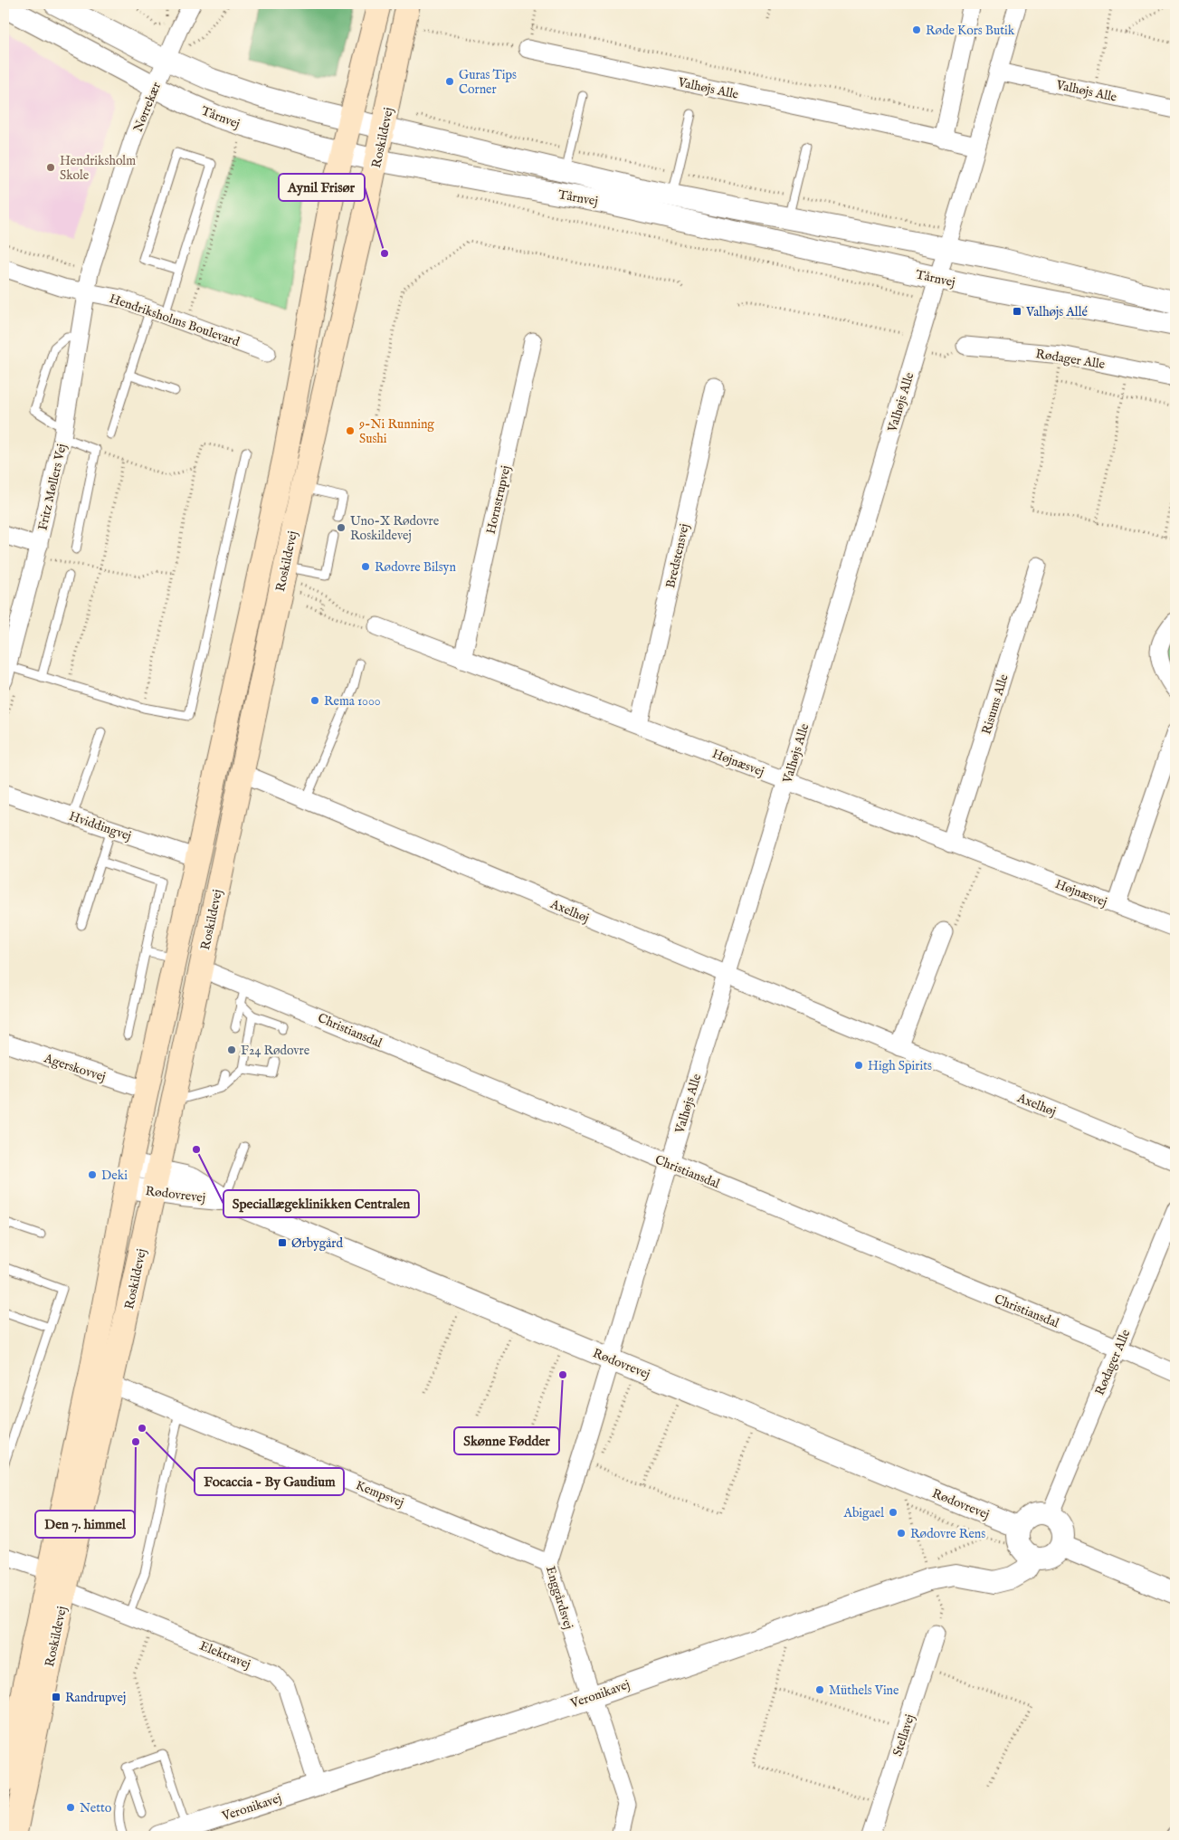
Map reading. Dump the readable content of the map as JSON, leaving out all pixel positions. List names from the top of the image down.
{
  "streets": {
    "main road": ["Roskildevej"],
    "street": [
      "Valhøjs Alle",
      "Nørrekær",
      "Tårnvej",
      "Hendriksholms Boulevard",
      "Rødager Alle",
      "Fritz Møllers Vej",
      "Hornstrupvej",
      "Bredstensvej",
      "Risums Alle",
      "Højnæsvej",
      "Hviddingvej",
      "Axelhøj",
      "Christiansdal",
      "Agerskovvej",
      "Rødovrevej",
      "Kempsvej",
      "Enggårdsvej",
      "Elektravej",
      "Veronikavej",
      "Stellavej"
    ]
  },
  "crossings": [
    ["Valhøjs Alle", "Tårnvej"],
    ["Valhøjs Alle", "Højnæsvej"],
    ["Valhøjs Alle", "Axelhøj"],
    ["Valhøjs Alle", "Christiansdal"],
    ["Valhøjs Alle", "Rødovrevej"],
    ["Valhøjs Alle", "Enggårdsvej"],
    ["Nørrekær", "Tårnvej"],
    ["Nørrekær", "Hendriksholms Boulevard"],
    ["Nørrekær", "Fritz Møllers Vej"],
    ["Tårnvej", "Roskildevej"],
    ["Roskildevej", "Hviddingvej"],
    ["Roskildevej", "Axelhøj"],
    ["Roskildevej", "Christiansdal"],
    ["Roskildevej", "Agerskovvej"],
    ["Roskildevej", "Rødovrevej"],
    ["Roskildevej", "Kempsvej"],
    ["Roskildevej", "Elektravej"],
    ["Hendriksholms Boulevard", "Fritz Møllers Vej"],
    ["Rødager Alle", "Christiansdal"],
    ["Rødager Alle", "Rødovrevej"],
    ["Rødager Alle", "Veronikavej"],
    ["Hornstrupvej", "Højnæsvej"],
    ["Bredstensvej", "Højnæsvej"],
    ["Risums Alle", "Højnæsvej"],
    ["Rødovrevej", "Enggårdsvej"],
    ["Rødovrevej", "Veronikavej"],
    ["Kempsvej", "Enggårdsvej"],
    ["Enggårdsvej", "Veronikavej"],
    ["Elektravej", "Veronikavej"]
  ],
  "places": {
    "other": [
      "Røde Kors Butik",
      "Guras Tips Corner",
      "Hendriksholm Skole",
      "Aynil Frisør",
      "9-Ni Running Sushi",
      "Uno-X Rødovre Roskildevej",
      "Rødovre Bilsyn",
      "Rema 1000",
      "F24 Rødovre",
      "High Spirits",
      "Speciallægeklinikken Centralen",
      "Deki",
      "Skønne Fødder",
      "Focaccia - By Gaudium",
      "Den 7. himmel",
      "Abigael",
      "Rødovre Rens",
      "Müthels Vine",
      "Netto"
    ],
    "transit": ["Valhøjs Allé", "Ørbygård", "Randrupvej"]
  }
}
